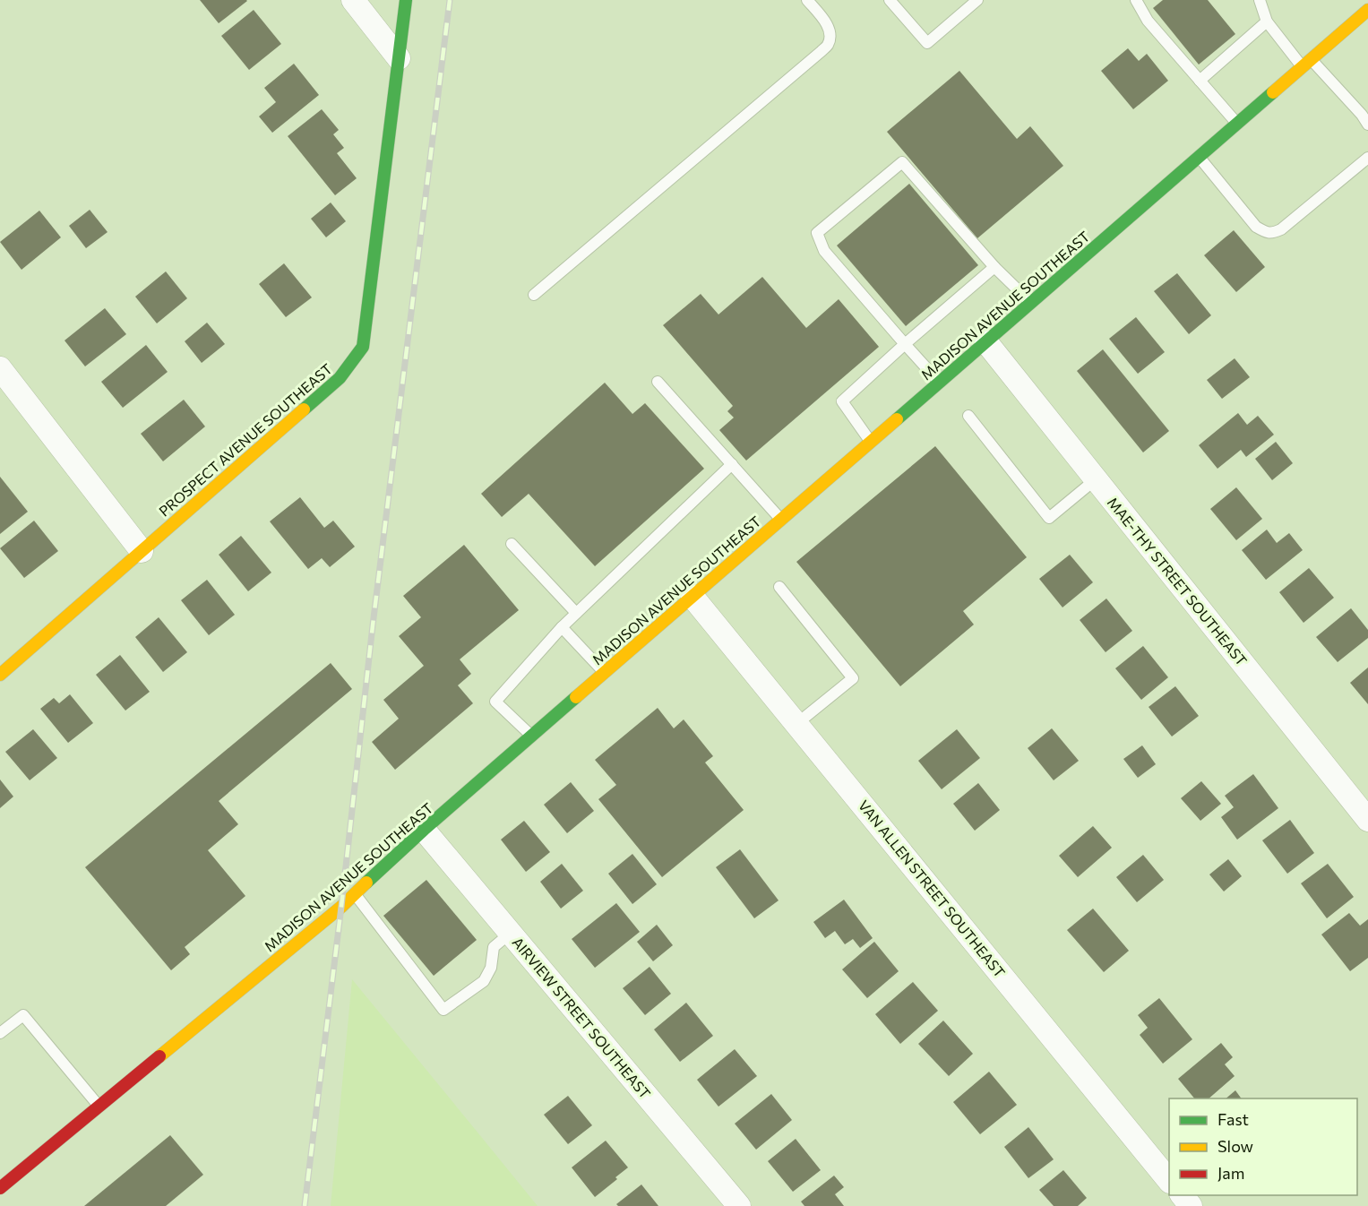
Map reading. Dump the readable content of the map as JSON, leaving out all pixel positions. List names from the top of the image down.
{
  "streets": {
    "street": [
      "MADISON AVENUE SOUTHEAST",
      "PROSPECT AVENUE SOUTHEAST",
      "MAE-THY STREET SOUTHEAST",
      "VAN ALLEN STREET SOUTHEAST",
      "AIRVIEW STREET SOUTHEAST"
    ]
  },
  "crossings": [
    ["MADISON AVENUE SOUTHEAST", "MAE-THY STREET SOUTHEAST"],
    ["MADISON AVENUE SOUTHEAST", "VAN ALLEN STREET SOUTHEAST"],
    ["MADISON AVENUE SOUTHEAST", "AIRVIEW STREET SOUTHEAST"]
  ],
  "legend": ["Fast", "Slow", "Jam"]
}
